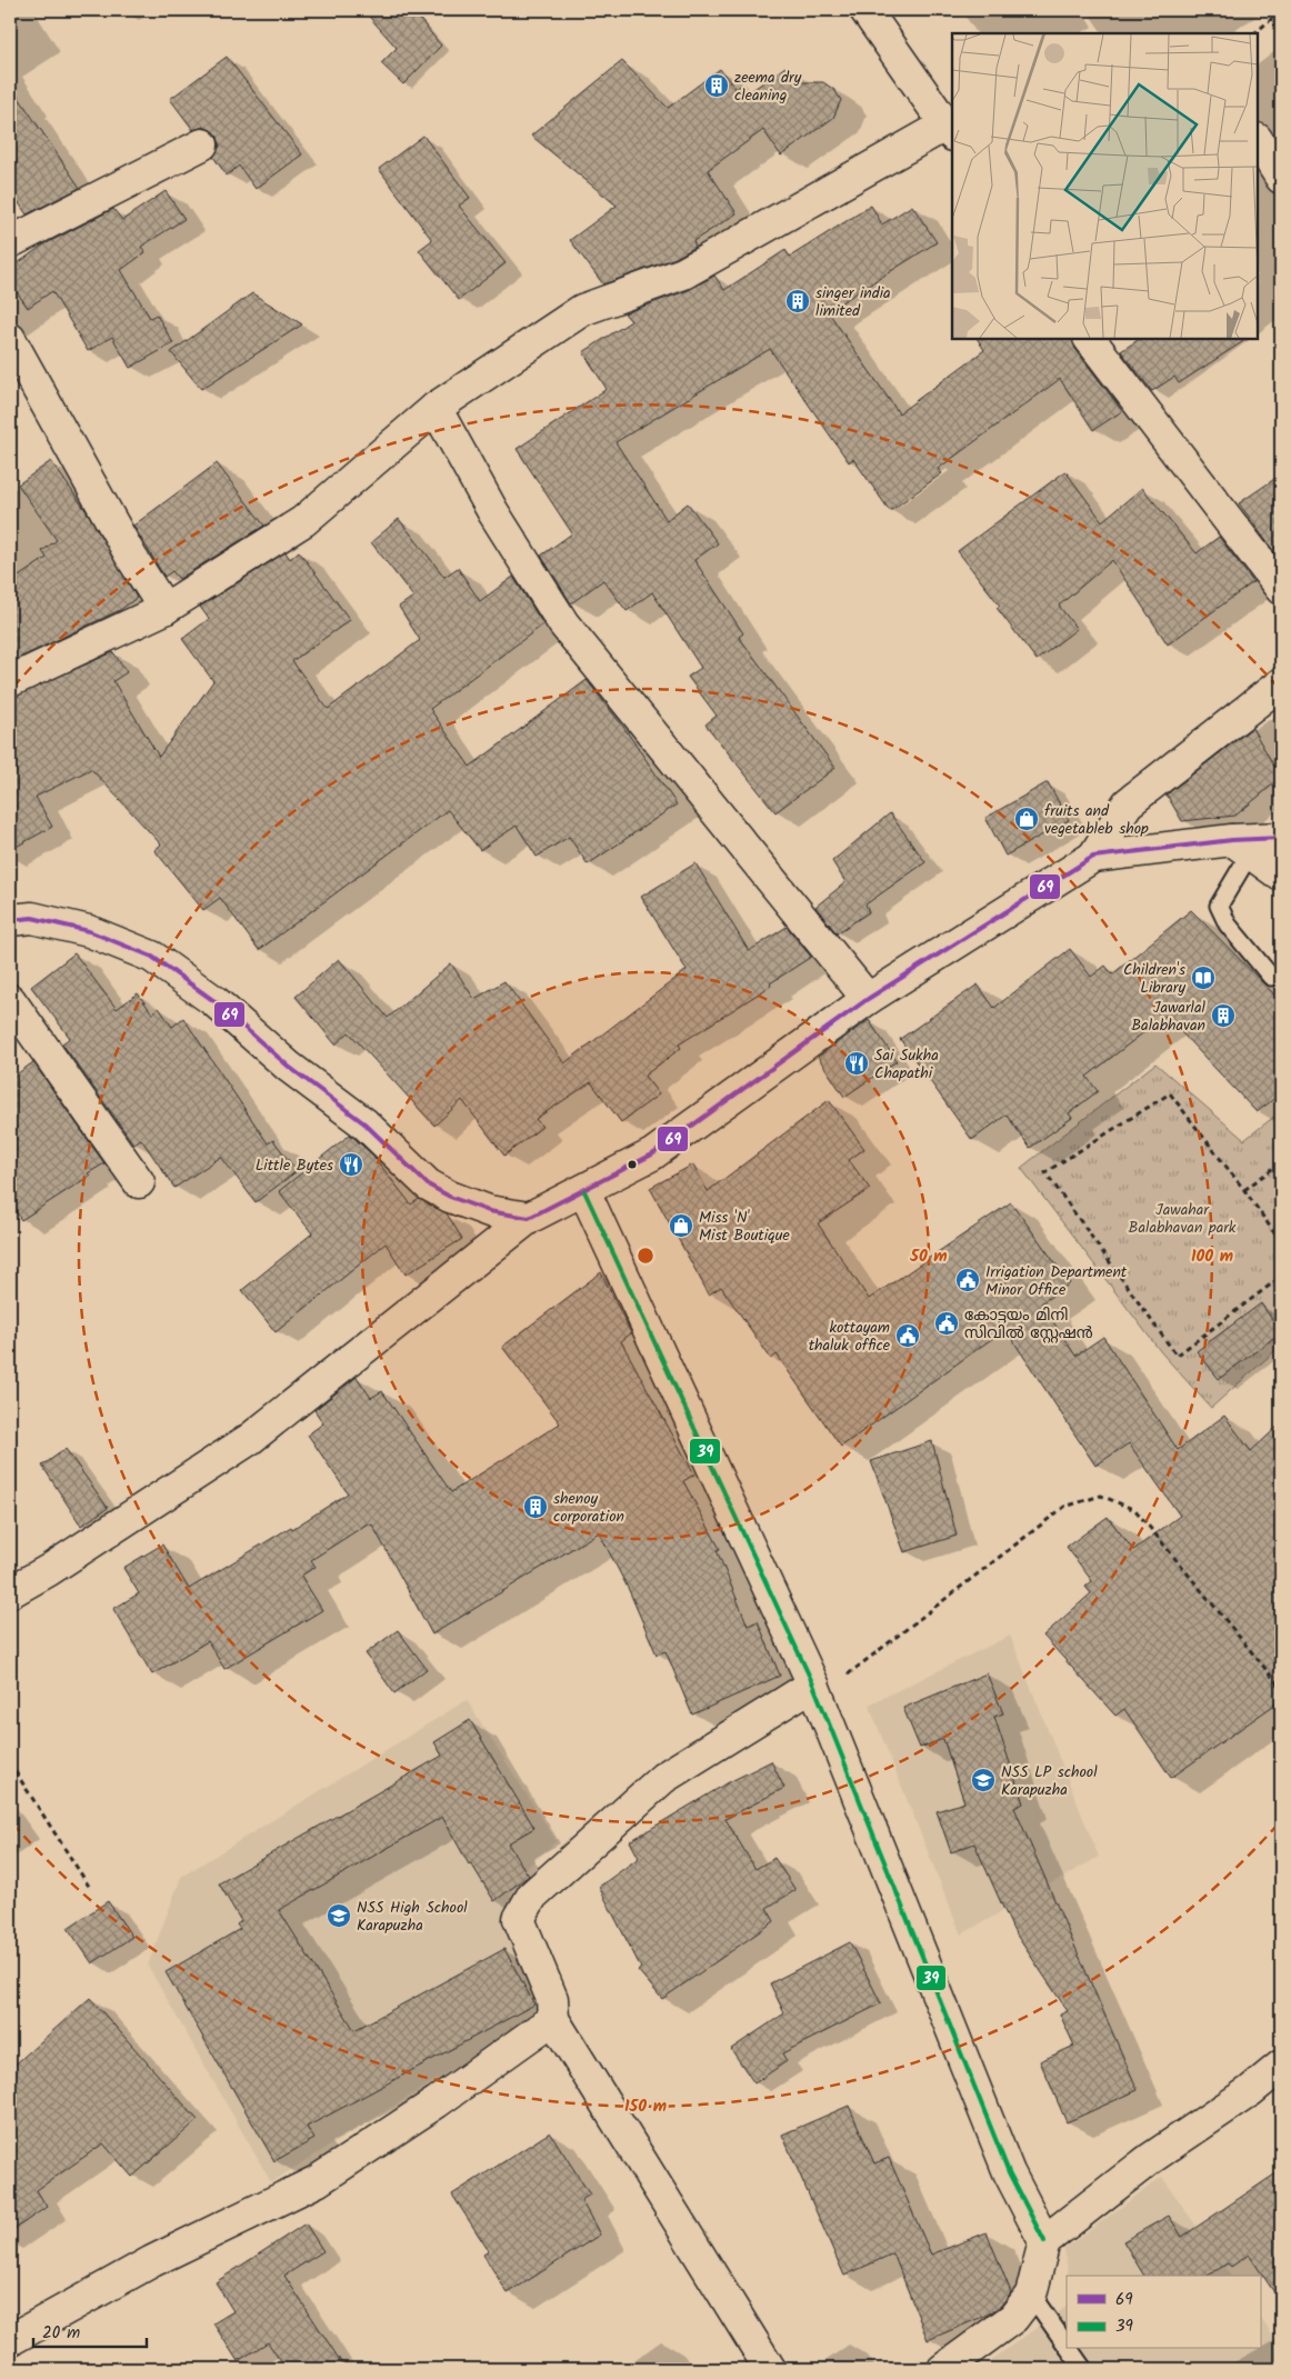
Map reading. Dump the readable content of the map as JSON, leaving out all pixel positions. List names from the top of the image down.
{
  "parks": ["Jawahar Balabhavan park"],
  "places": {
    "building": [
      "zeema dry cleaning",
      "singer india limited",
      "Jawarlal Balabhavan",
      "shenoy corporation"
    ],
    "shop": ["fruits and vegetableb shop", "Miss 'N' Mist Boutique"],
    "library": ["Children's Library"],
    "restaurant": ["Sai Sukha Chapathi", "Little Bytes"],
    "public building": ["Irrigation Department Minor Office", "കോട്ടയം മിനി സിവിൽ സ്റ്റേഷൻ", "kottayam thaluk office"],
    "school or university": ["NSS LP school Karapuzha", "NSS High School Karapuzha"]
  },
  "lines": ["transit line 69", "transit line 39"],
  "legend": ["69", "39"],
  "scale_bar": "20 m",
  "rings": ["50 m", "100 m", "150 m"]
}
